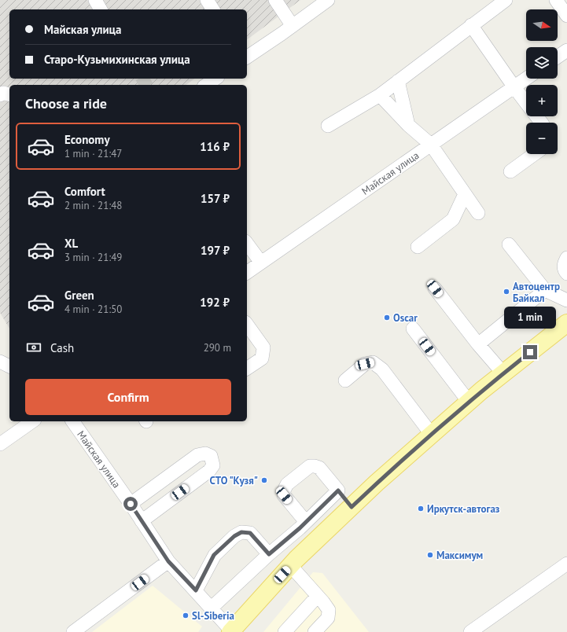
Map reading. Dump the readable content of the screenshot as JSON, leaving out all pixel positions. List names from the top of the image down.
{
  "streets": {
    "street": ["Майская улица"]
  },
  "places": [
    "Автоцентр Байкал",
    "Oscar",
    "СТО \"Кузя\"",
    "Иркутск-автогаз",
    "Максимум",
    "Sl-Siberia"
  ],
  "north": "right",
  "page": {
    "map_buttons": ["+", "−"],
    "banner": ["Майская улица", "Старо-Кузьмихинская улица"],
    "heading": "Choose a ride",
    "list": [
      {
        "name": "Economy",
        "note": "1 min · 21:47",
        "value": "116 ₽"
      },
      {
        "name": "Comfort",
        "note": "2 min · 21:48",
        "value": "157 ₽"
      },
      {
        "name": "XL",
        "note": "3 min · 21:49",
        "value": "197 ₽"
      },
      {
        "name": "Green",
        "note": "4 min · 21:50",
        "value": "192 ₽"
      }
    ],
    "bubble": "1 min",
    "pay": ["Cash", "290 m"],
    "buttons": "Confirm"
  }
}
